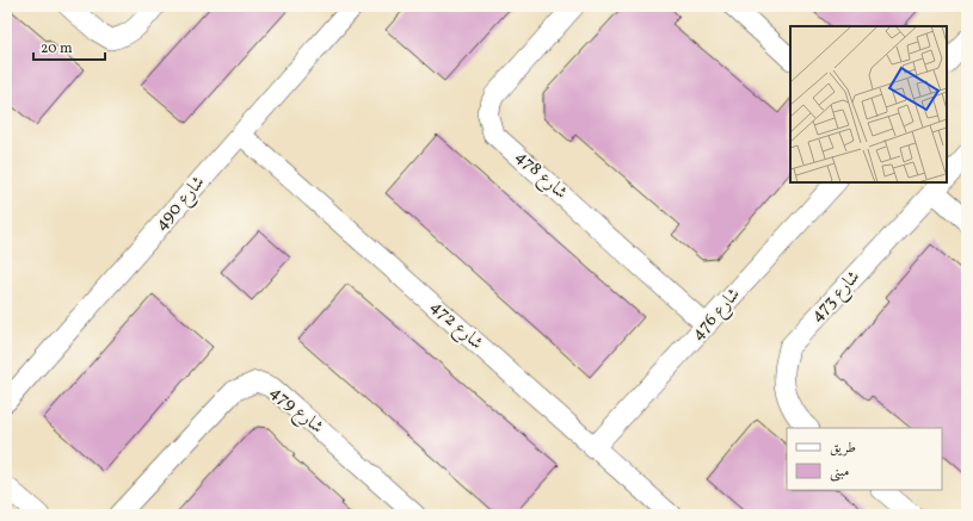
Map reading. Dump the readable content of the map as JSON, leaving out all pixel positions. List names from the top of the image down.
{
  "streets": {
    "street": [
      "شارع 478",
      "شارع 490",
      "شارع 473",
      "شارع 476",
      "شارع 472",
      "شارع 479"
    ]
  },
  "crossings": [
    ["شارع 478", "شارع 476"],
    ["شارع 490", "شارع 472"],
    ["شارع 476", "شارع 472"]
  ],
  "legend": ["طريق", "مبنى"],
  "scale_bar": "20 m"
}
